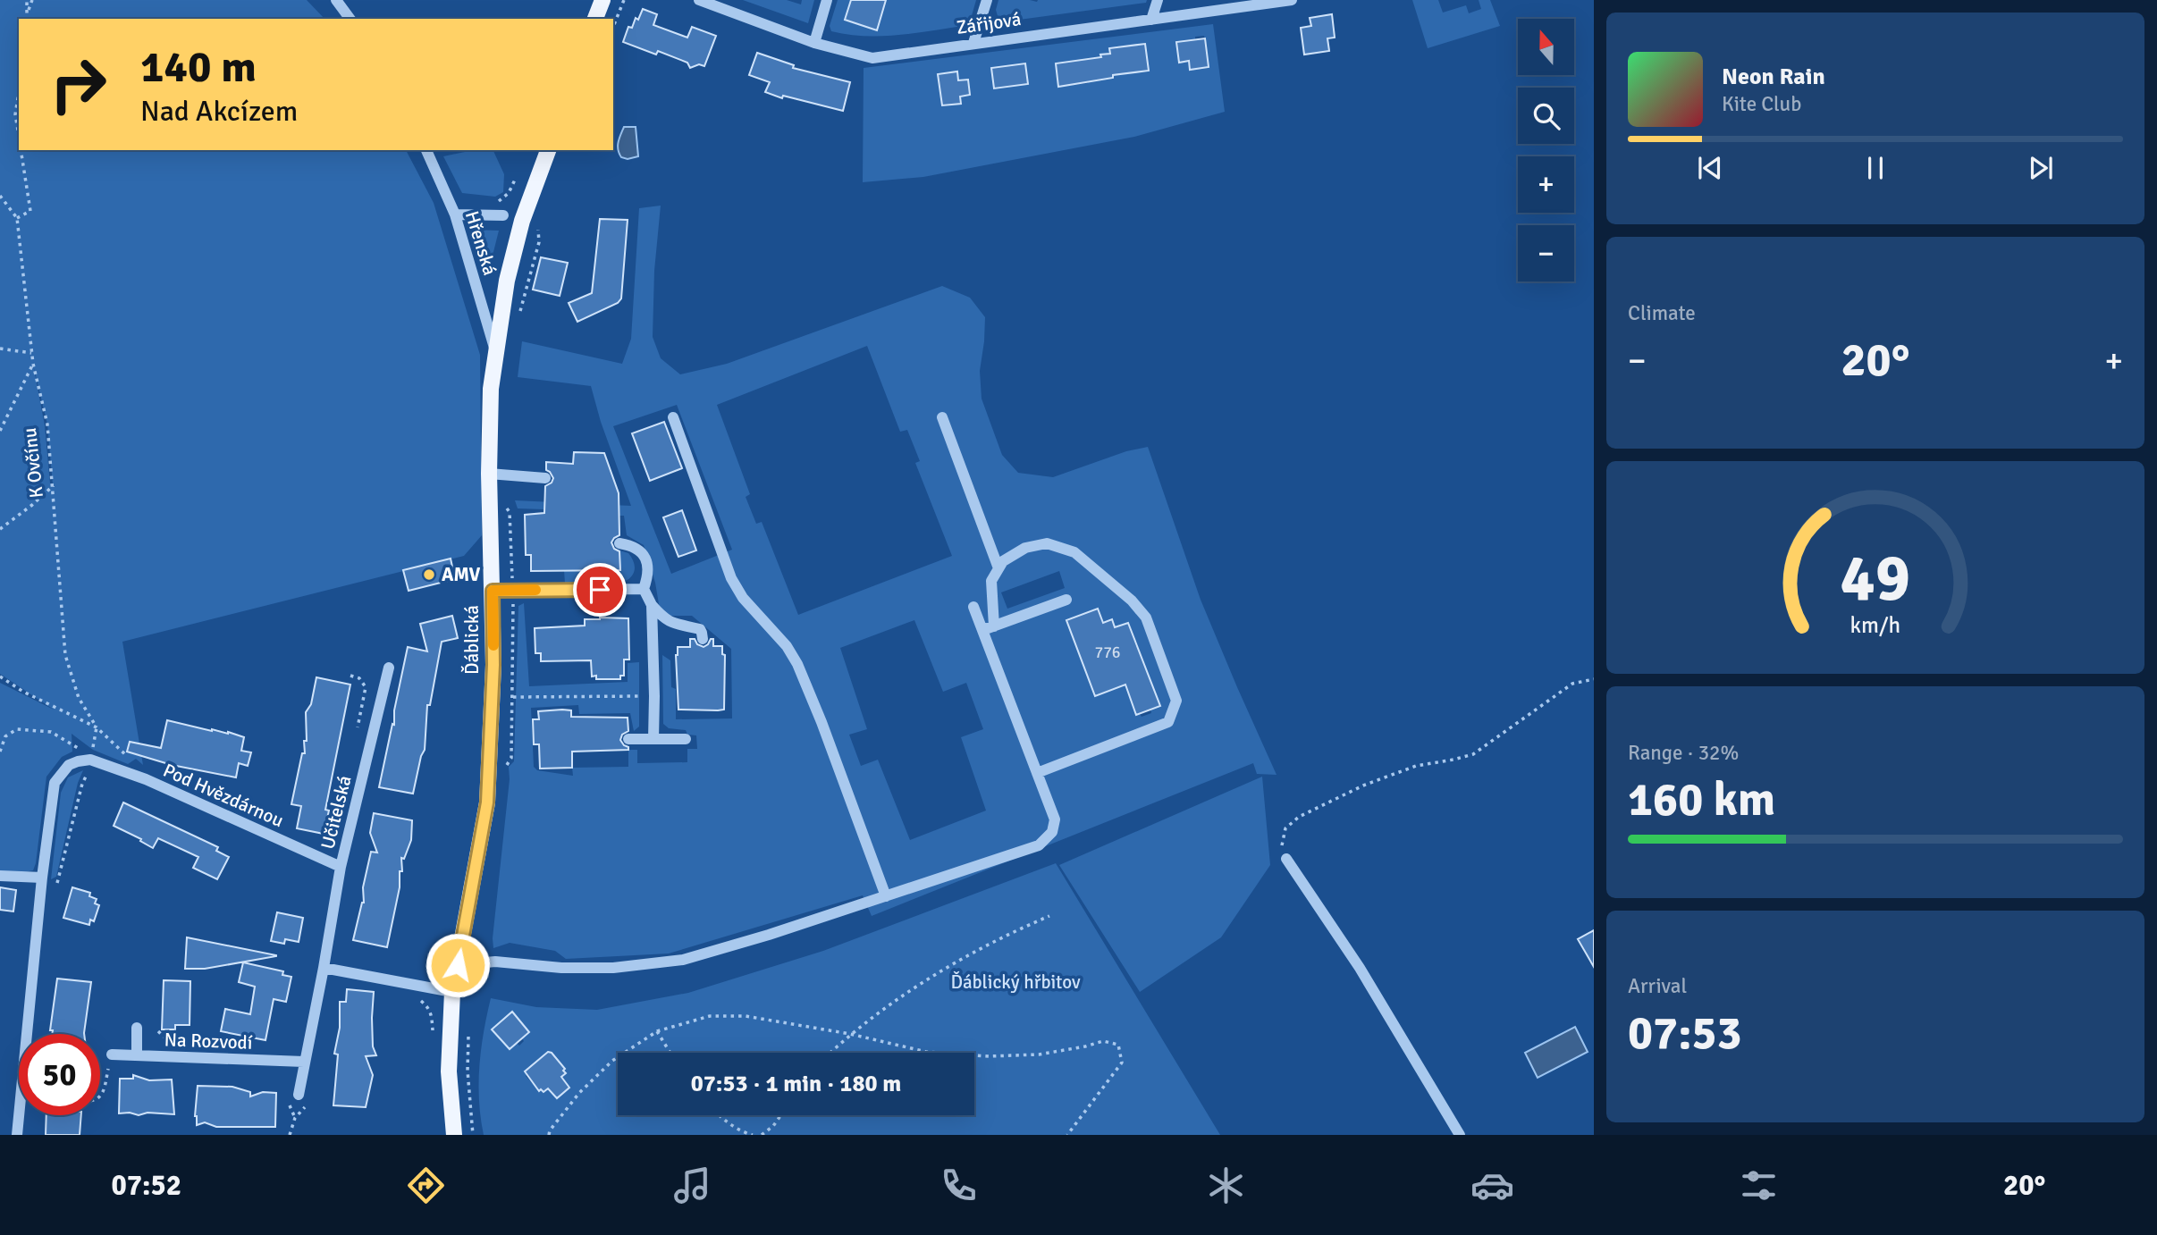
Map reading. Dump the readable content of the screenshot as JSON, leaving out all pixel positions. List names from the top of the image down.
{
  "streets": {
    "main road": ["Ďáblická"],
    "street": [
      "Zářijová",
      "Hřenská",
      "Pod Hvězdárnou",
      "Učitelská",
      "Na Rozvodí"
    ],
    "path": ["K Ovčínu"]
  },
  "crossings": [
    ["Hřenská", "Ďáblická"],
    ["Pod Hvězdárnou", "Učitelská"],
    ["Učitelská", "Na Rozvodí"]
  ],
  "parks": ["Ďáblický hřbitov"],
  "places": ["AMV"],
  "house_numbers": ["776"],
  "north": "top",
  "page": {
    "map_buttons": ["+", "−"],
    "turn": ["140 m", "Nad Akcízem"],
    "song": ["Neon Rain", "Kite Club"],
    "tile": [
      "Climate",
      ["Range · 32%", "160 km"],
      ["Arrival", "07:53"]
    ],
    "heat": ["−", "20°", "+"],
    "limit": "50",
    "trip": "07:53 · 1 min · 180 m",
    "tabs": ["07:52", "20°"],
    "gauge": ["49", "km/h"]
  }
}
